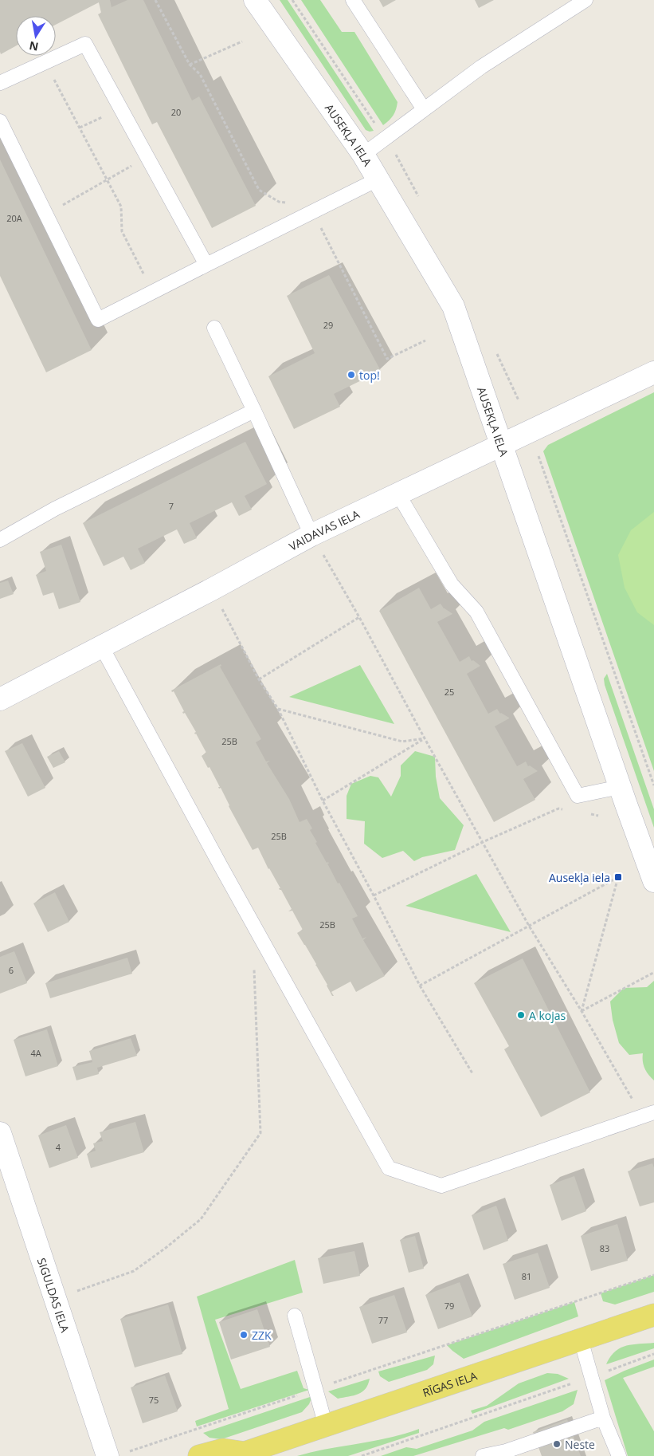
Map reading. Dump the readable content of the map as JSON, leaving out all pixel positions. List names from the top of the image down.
{
  "streets": {
    "main road": ["RĪGAS IELA"],
    "street": ["AUSEKĻA IELA", "VAIDAVAS IELA", "SIGULDAS IELA"]
  },
  "crossings": [
    ["AUSEKĻA IELA", "VAIDAVAS IELA"]
  ],
  "places": {
    "other": [
      "top!",
      "A kojas",
      "ZZK",
      "Neste"
    ],
    "transit": ["Ausekļa iela"]
  },
  "house_numbers": [
    "20",
    "20A",
    "29",
    "7",
    "25",
    "25B",
    "25B",
    "25B",
    "6",
    "4A",
    "4",
    "83",
    "81",
    "79",
    "77",
    "75"
  ],
  "north": "bottom"
}
